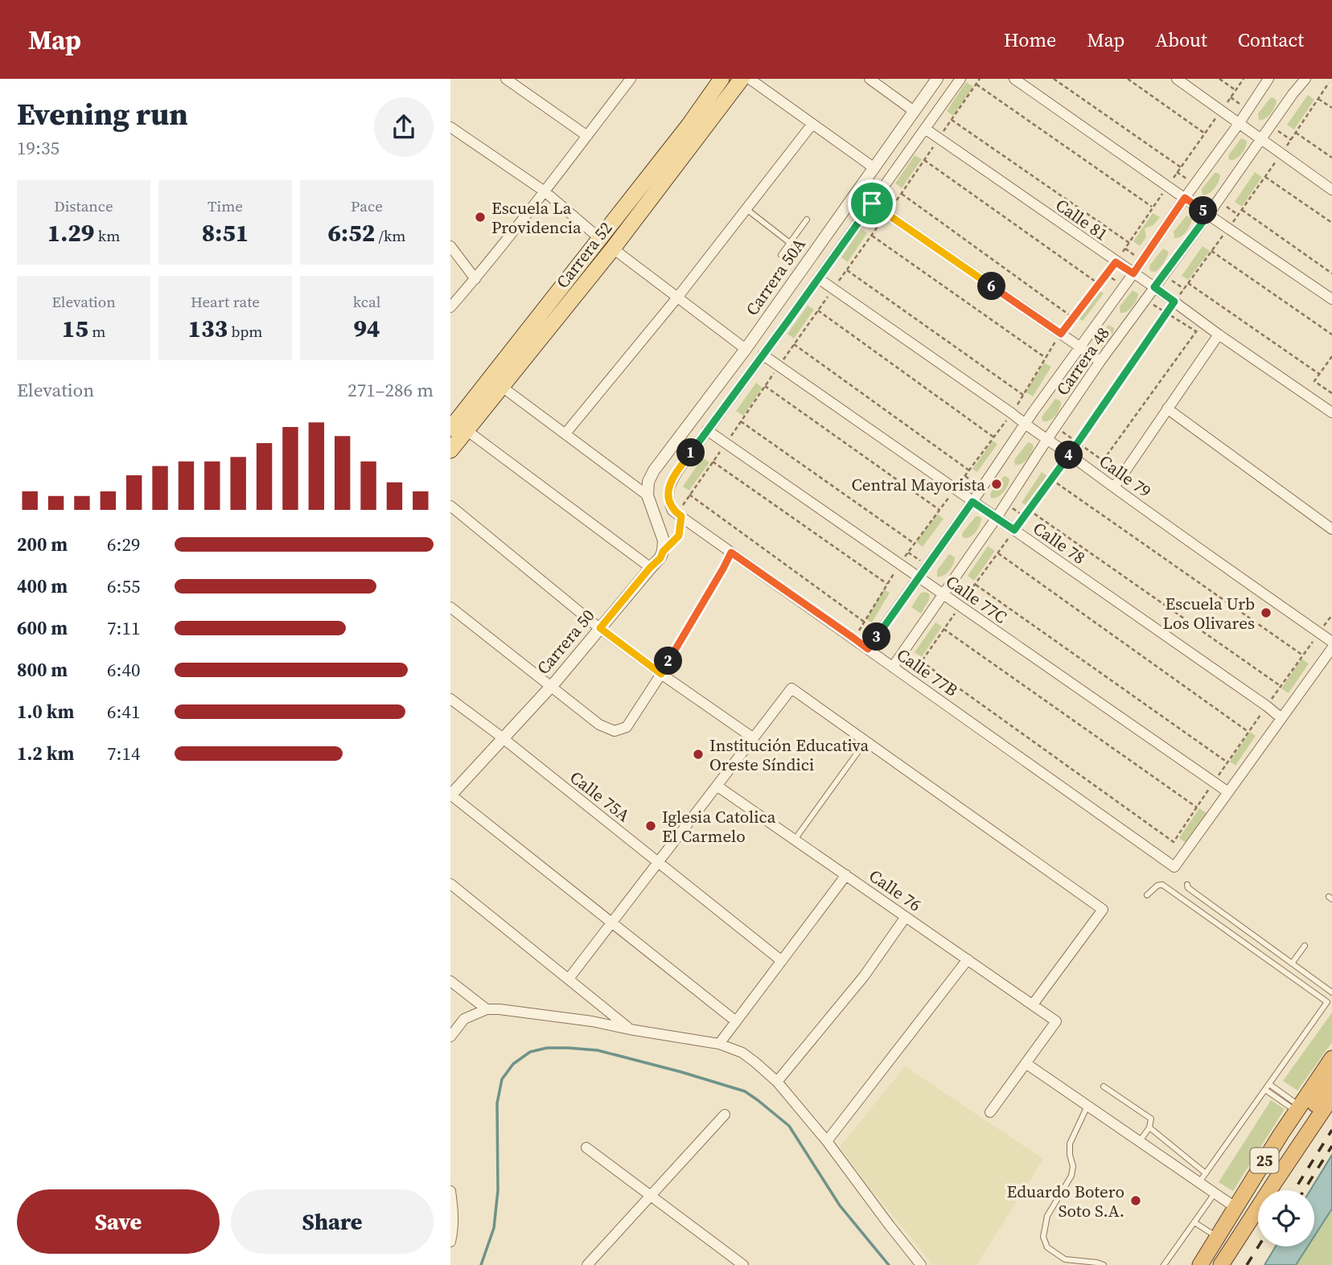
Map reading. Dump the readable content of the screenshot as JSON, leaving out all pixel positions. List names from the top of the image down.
{
  "streets": {
    "highway": ["25"],
    "main road": ["Carrera 52"],
    "street": [
      "Calle 81",
      "Carrera 50A",
      "Carrera 48",
      "Calle 79",
      "Calle 78",
      "Calle 77C",
      "Carrera 50",
      "Calle 77B",
      "Calle 75A",
      "Calle 76"
    ]
  },
  "crossings": [
    ["Calle 81", "Carrera 48"],
    ["Carrera 48", "Calle 79"],
    ["Carrera 48", "Calle 78"],
    ["Carrera 48", "Calle 77C"],
    ["Carrera 48", "Calle 77B"],
    ["Calle 77C", "Calle 77B"],
    ["Carrera 50", "Calle 75A"]
  ],
  "places": [
    "Escuela La Providencia",
    "Central Mayorista",
    "Escuela Urb Los Olivares",
    "Institución Educativa Oreste Síndici",
    "Iglesia Catolica El Carmelo",
    "Eduardo Botero Soto S.A."
  ],
  "page": {
    "header": "Map",
    "nav": [
      "Home",
      "Map",
      "About",
      "Contact"
    ],
    "heading": ["Evening run", "19:35"],
    "stats": [
      ["Distance", "1.29 km"],
      ["Time", "8:51"],
      ["Pace", "6:52 /km"],
      ["Elevation", "15 m"],
      ["Heart rate", "133 bpm"],
      ["kcal", "94"]
    ],
    "pins": [
      "5",
      "6",
      "1",
      "4",
      "3",
      "2"
    ],
    "chart": ["Elevation", "271–286 m"],
    "list": [
      {
        "name": "200 m",
        "note": "6:29"
      },
      {
        "name": "400 m",
        "note": "6:55"
      },
      {
        "name": "600 m",
        "note": "7:11"
      },
      {
        "name": "800 m",
        "note": "6:40"
      },
      {
        "name": "1.0 km",
        "note": "6:41"
      },
      {
        "name": "1.2 km",
        "note": "7:14"
      }
    ],
    "buttons": ["Save", "Share"]
  }
}
